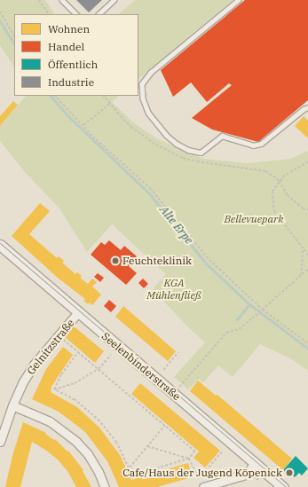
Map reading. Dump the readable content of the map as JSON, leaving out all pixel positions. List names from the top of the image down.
{
  "streets": {
    "street": ["Gelnitzstraße", "Seelenbinderstraße"]
  },
  "crossings": [
    ["Gelnitzstraße", "Seelenbinderstraße"]
  ],
  "water": ["Alte Erpe"],
  "parks": ["Bellevuepark", "KGA Mühlenfließ"],
  "places": ["Feuchteklinik", "Cafe/Haus der Jugend Köpenick"],
  "legend": [
    "Wohnen",
    "Handel",
    "Öffentlich",
    "Industrie"
  ]
}
